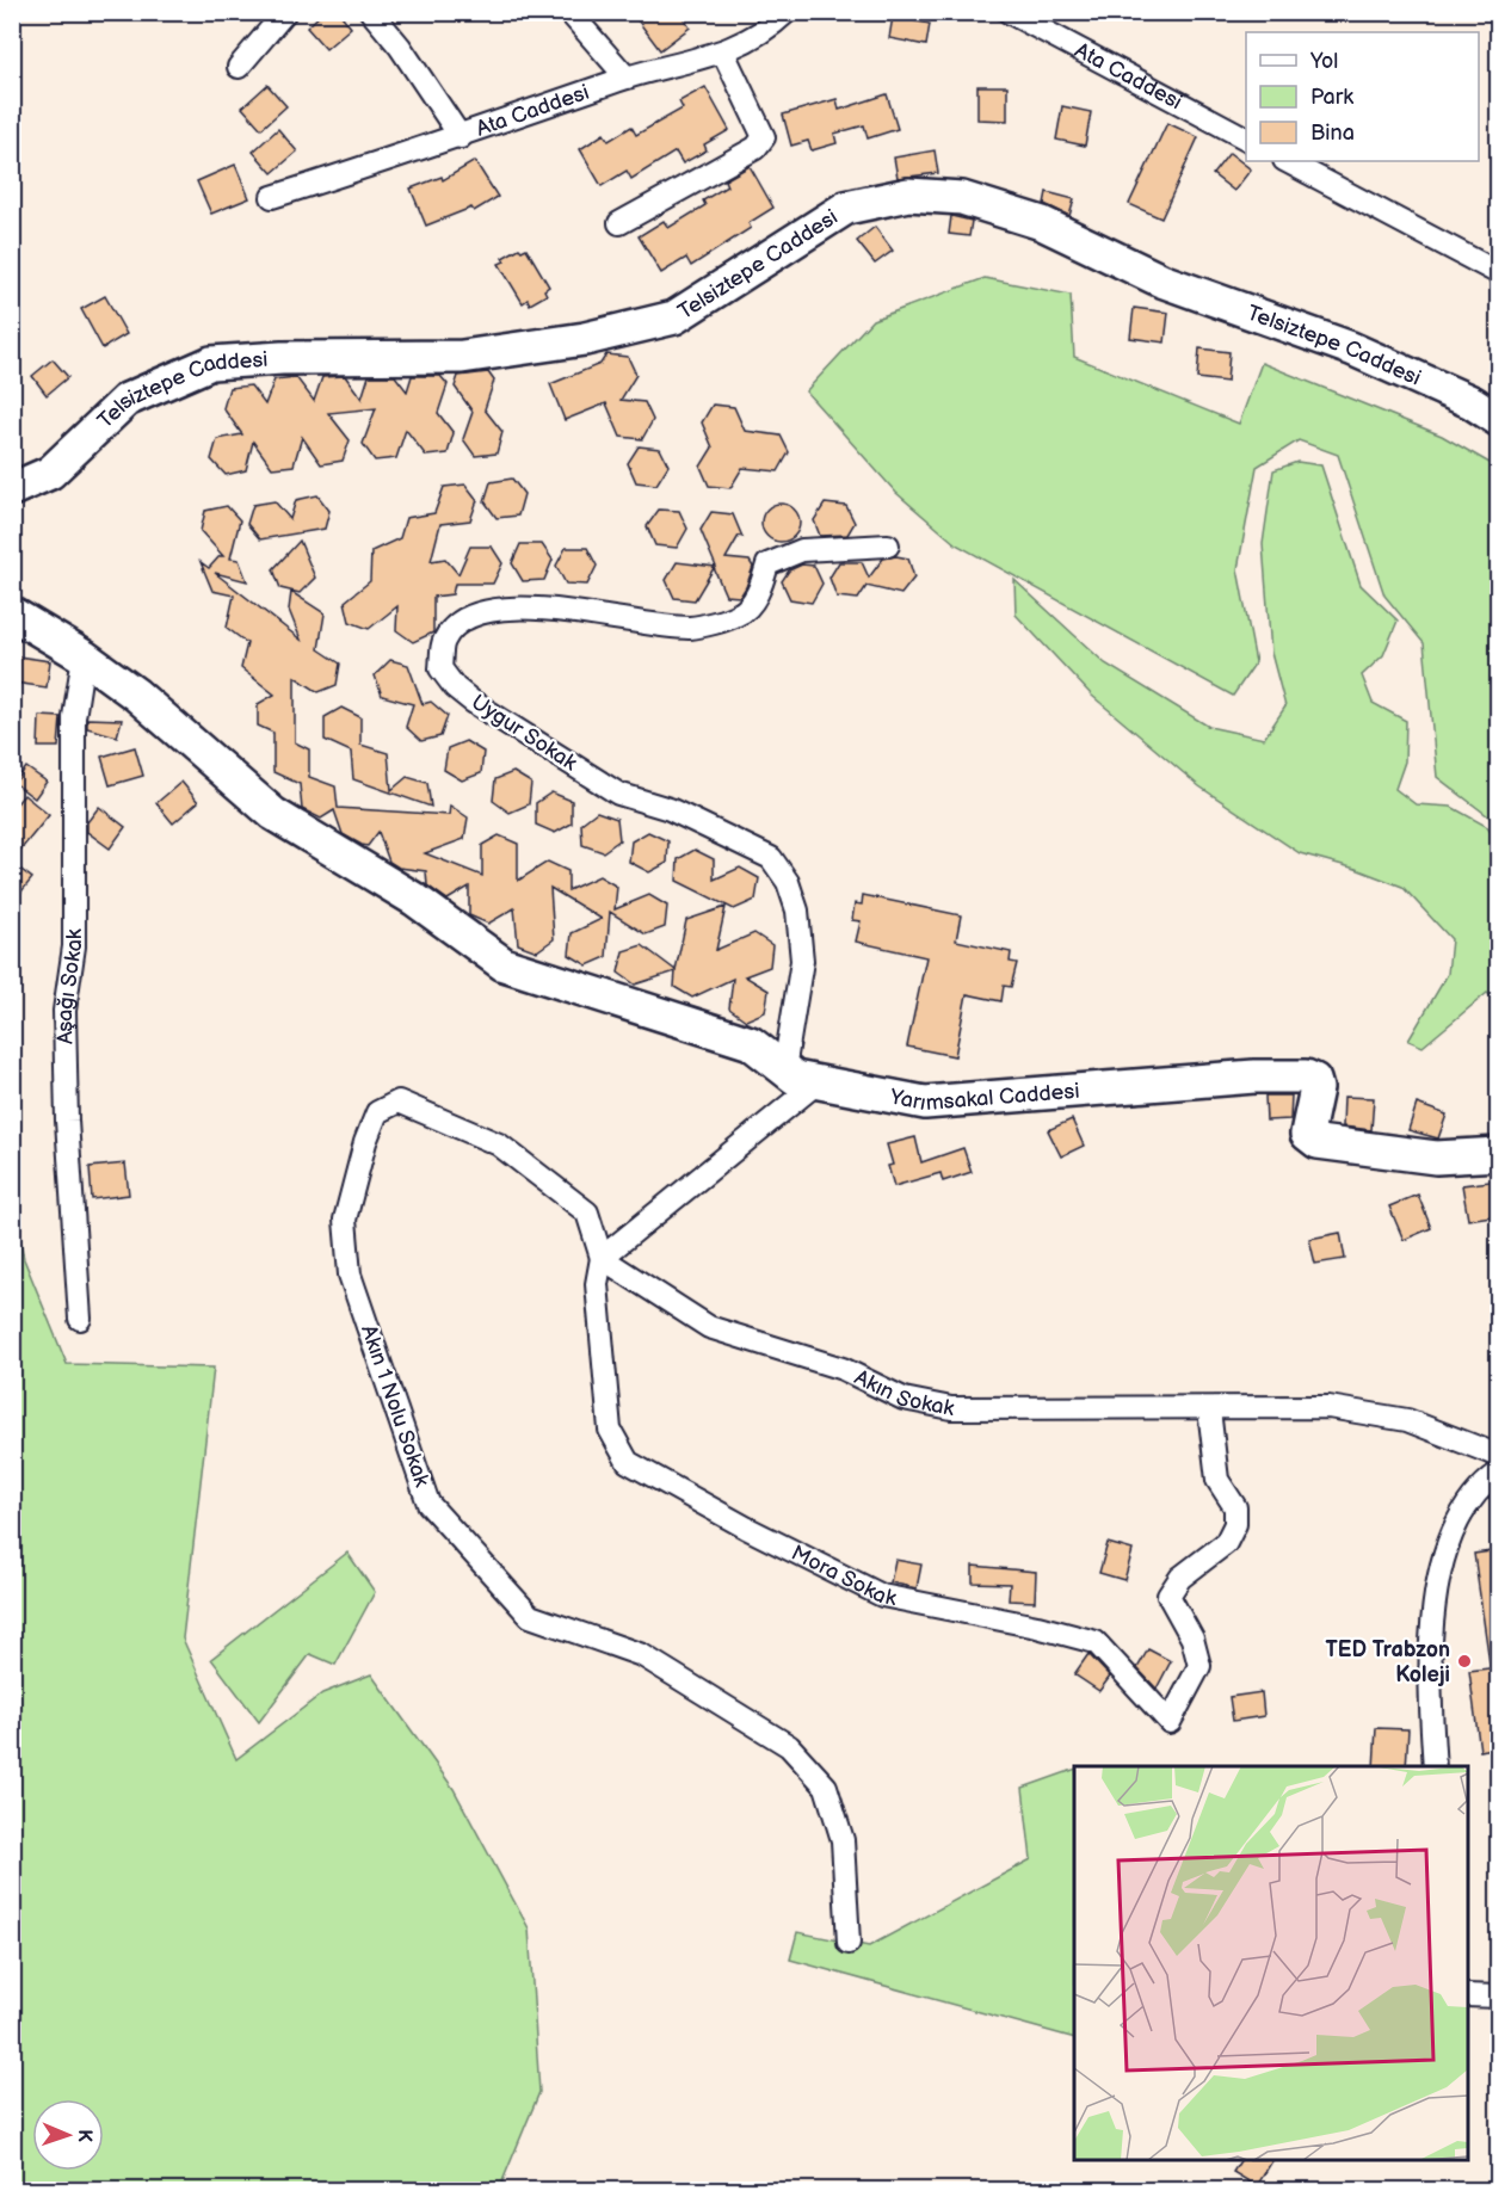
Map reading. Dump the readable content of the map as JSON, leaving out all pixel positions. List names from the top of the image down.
{
  "streets": {
    "street": [
      "Ata Caddesi",
      "Telsiztepe Caddesi",
      "Uygur Sokak",
      "Aşağı Sokak",
      "Yarımsakal Caddesi",
      "Akın Sokak",
      "Akın 1 Nolu Sokak",
      "Mora Sokak"
    ]
  },
  "crossings": [
    ["Uygur Sokak", "Yarımsakal Caddesi"],
    ["Aşağı Sokak", "Yarımsakal Caddesi"],
    ["Akın Sokak", "Akın 1 Nolu Sokak"],
    ["Akın Sokak", "Mora Sokak"],
    ["Akın 1 Nolu Sokak", "Mora Sokak"]
  ],
  "places": ["TED Trabzon Koleji"],
  "legend": ["Yol", "Park", "Bina"],
  "north": "right"
}
